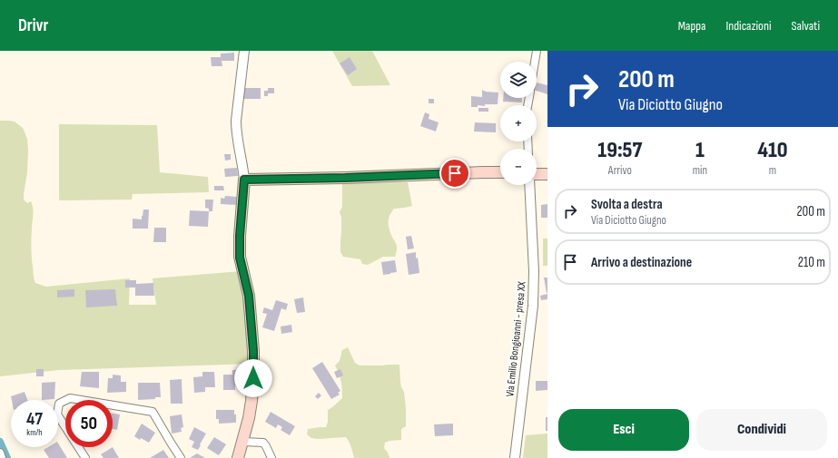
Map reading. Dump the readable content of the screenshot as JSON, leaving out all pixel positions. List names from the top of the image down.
{
  "streets": {
    "street": ["Via Emilio Bongioanni - presa XX"]
  },
  "page": {
    "header": "Drivr",
    "nav": ["Mappa", "Indicazioni", "Salvati"],
    "turn": ["200 m", "Via Diciotto Giugno"],
    "map_buttons": ["+", "−"],
    "eta": [
      "19:57",
      "Arrivo",
      "1",
      "min",
      "410",
      "m"
    ],
    "list": [
      {
        "name": "Svolta a destra",
        "note": "Via Diciotto Giugno",
        "value": "200 m"
      },
      {
        "name": "Arrivo a destinazione",
        "value": "210 m"
      }
    ],
    "speed": "47 km/h",
    "limit": "50",
    "buttons": ["Esci", "Condividi"]
  }
}
